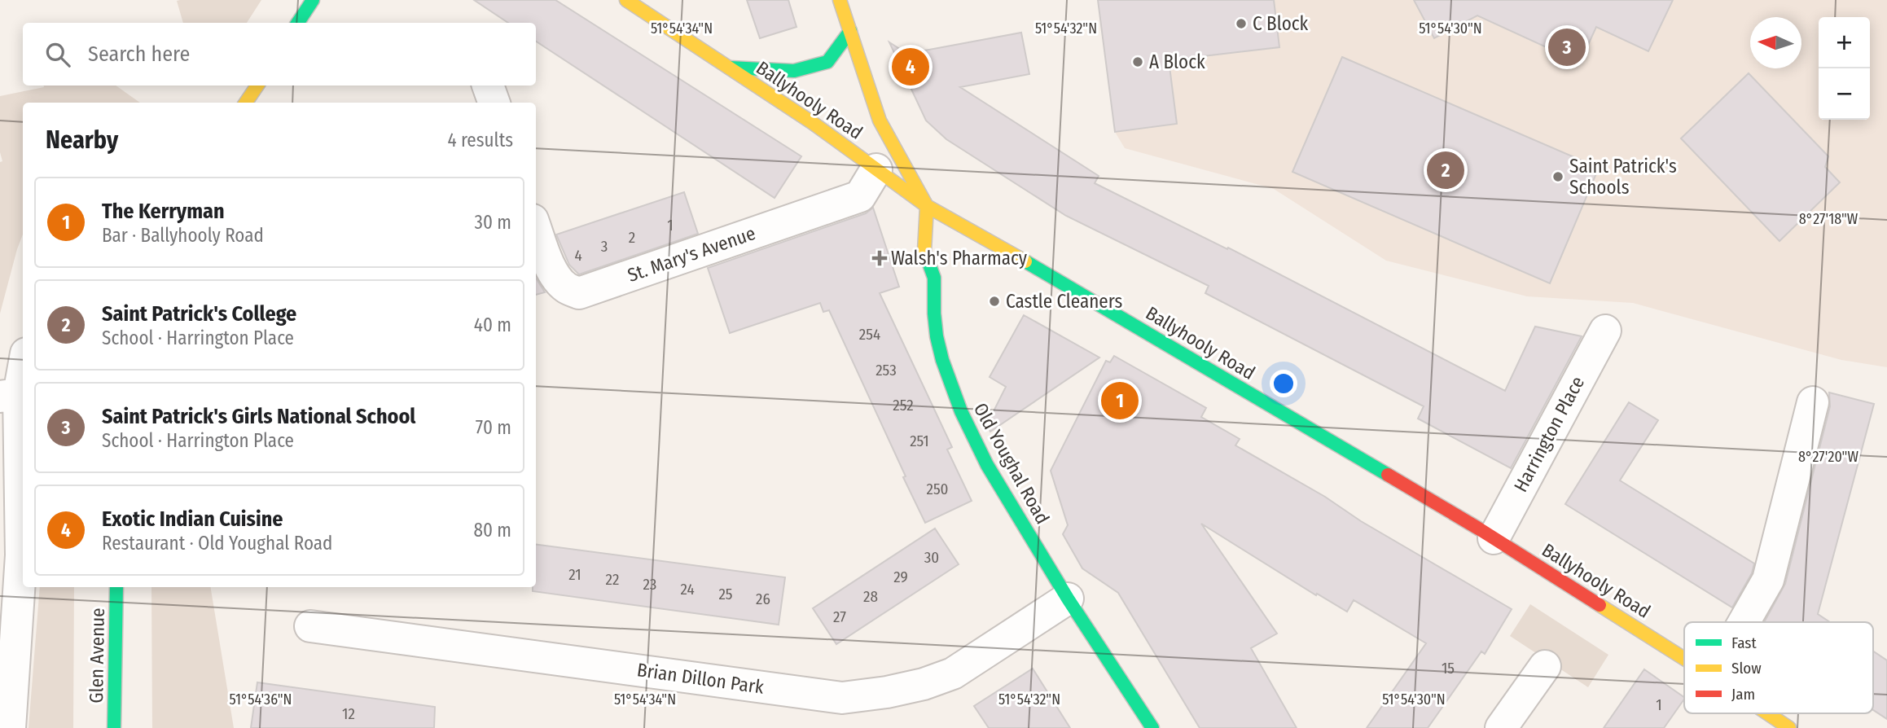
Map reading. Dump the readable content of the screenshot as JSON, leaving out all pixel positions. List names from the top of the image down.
{
  "streets": {
    "main road": ["Ballyhooly Road", "Old Youghal Road", "Glen Avenue"],
    "street": ["St. Mary's Avenue", "Harrington Place", "Brian Dillon Park"]
  },
  "crossings": [
    ["Ballyhooly Road", "St. Mary's Avenue"],
    ["Ballyhooly Road", "Harrington Place"],
    ["Ballyhooly Road", "Old Youghal Road"],
    ["Old Youghal Road", "Brian Dillon Park"]
  ],
  "places": {
    "other": [
      "C Block",
      "A Block",
      "Saint Patrick's Schools",
      "Castle Cleaners"
    ],
    "health": ["Walsh's Pharmacy"]
  },
  "house_numbers": [
    "1",
    "2",
    "3",
    "4",
    "254",
    "253",
    "252",
    "251",
    "250",
    "30",
    "21",
    "29",
    "22",
    "23",
    "24",
    "25",
    "28",
    "26",
    "27",
    "15",
    "1",
    "12"
  ],
  "legend": ["Fast", "Slow", "Jam"],
  "north": "left",
  "page": {
    "map_buttons": ["+", "−"],
    "search": "Search here",
    "pins": [
      "3",
      "4",
      "2",
      "1"
    ],
    "heading": ["Nearby", "4 results"],
    "list": [
      {
        "mark": "1",
        "name": "The Kerryman",
        "note": "Bar · Ballyhooly Road",
        "value": "30 m"
      },
      {
        "mark": "2",
        "name": "Saint Patrick's College",
        "note": "School · Harrington Place",
        "value": "40 m"
      },
      {
        "mark": "3",
        "name": "Saint Patrick's Girls National School",
        "note": "School · Harrington Place",
        "value": "70 m"
      },
      {
        "mark": "4",
        "name": "Exotic Indian Cuisine",
        "note": "Restaurant · Old Youghal Road",
        "value": "80 m"
      }
    ]
  },
  "coordinates": [
    "51°54'34\"N",
    "51°54'32\"N",
    "51°54'30\"N",
    "8°27'18\"W",
    "8°27'20\"W",
    "51°54'36\"N"
  ]
}
